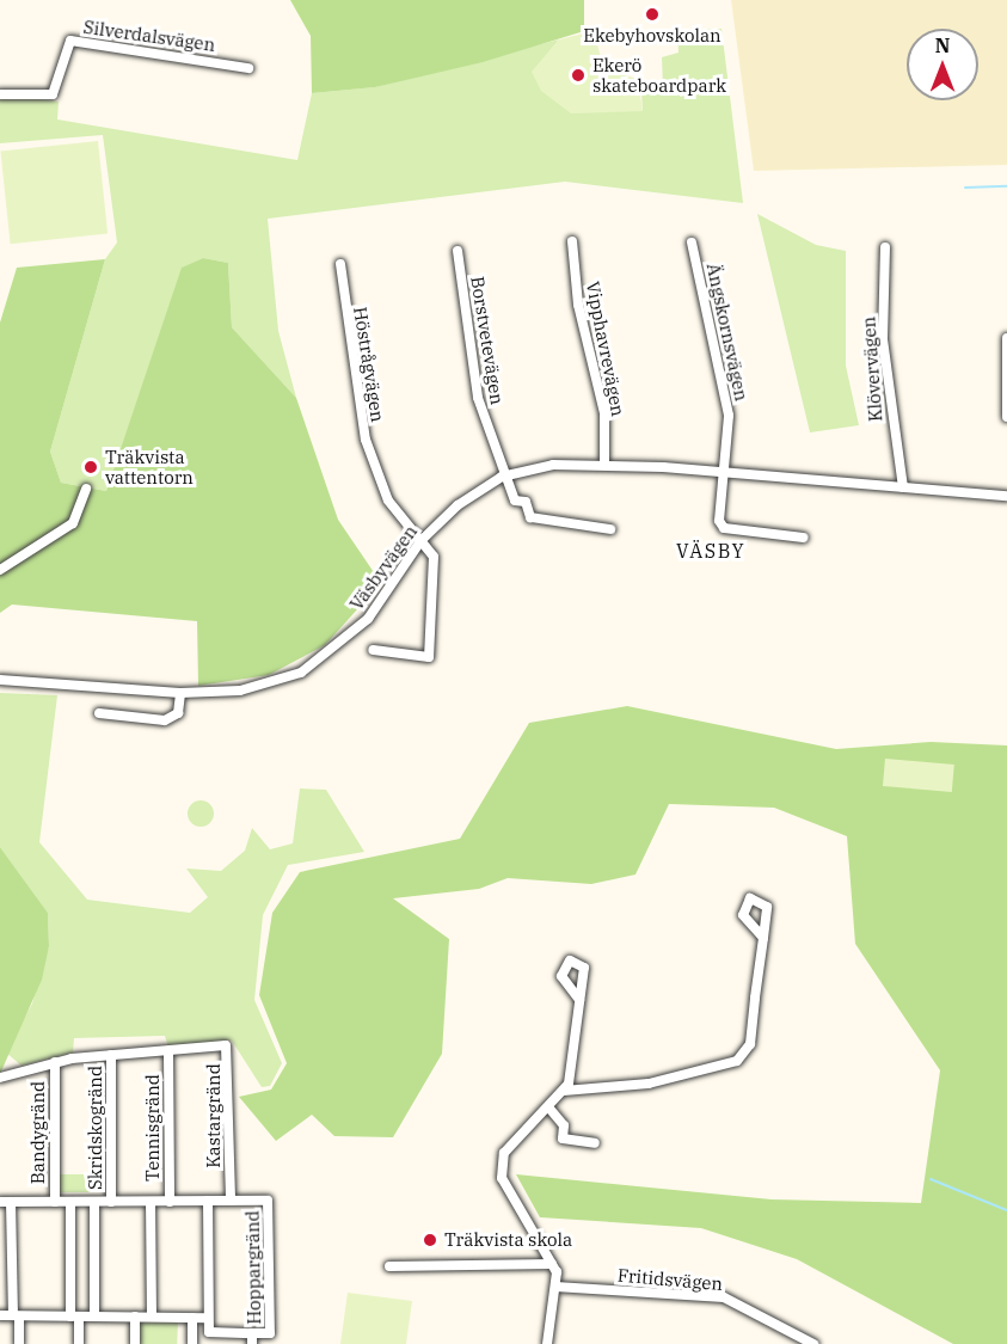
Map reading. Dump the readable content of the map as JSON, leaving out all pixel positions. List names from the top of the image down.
{
  "streets": {
    "street": [
      "Silverdalsvägen",
      "Ängskornsvägen",
      "Borstvetevägen",
      "Vipphavrevägen",
      "Höstrågvägen",
      "Klövervägen",
      "Väsbyvägen",
      "Kastargränd",
      "Skridskogränd",
      "Tennisgränd",
      "Bandygränd",
      "Hoppargränd",
      "Fritidsvägen"
    ]
  },
  "crossings": [
    ["Ängskornsvägen", "Väsbyvägen"],
    ["Borstvetevägen", "Väsbyvägen"],
    ["Vipphavrevägen", "Väsbyvägen"],
    ["Höstrågvägen", "Väsbyvägen"],
    ["Klövervägen", "Väsbyvägen"],
    ["Kastargränd", "Skridskogränd"],
    ["Kastargränd", "Tennisgränd"],
    ["Kastargränd", "Bandygränd"],
    ["Kastargränd", "Hoppargränd"]
  ],
  "districts": ["VÄSBY"],
  "places": [
    "Ekebyhovskolan",
    "Ekerö skateboardpark",
    "Träkvista vattentorn",
    "Träkvista skola"
  ],
  "north": "top"
}
